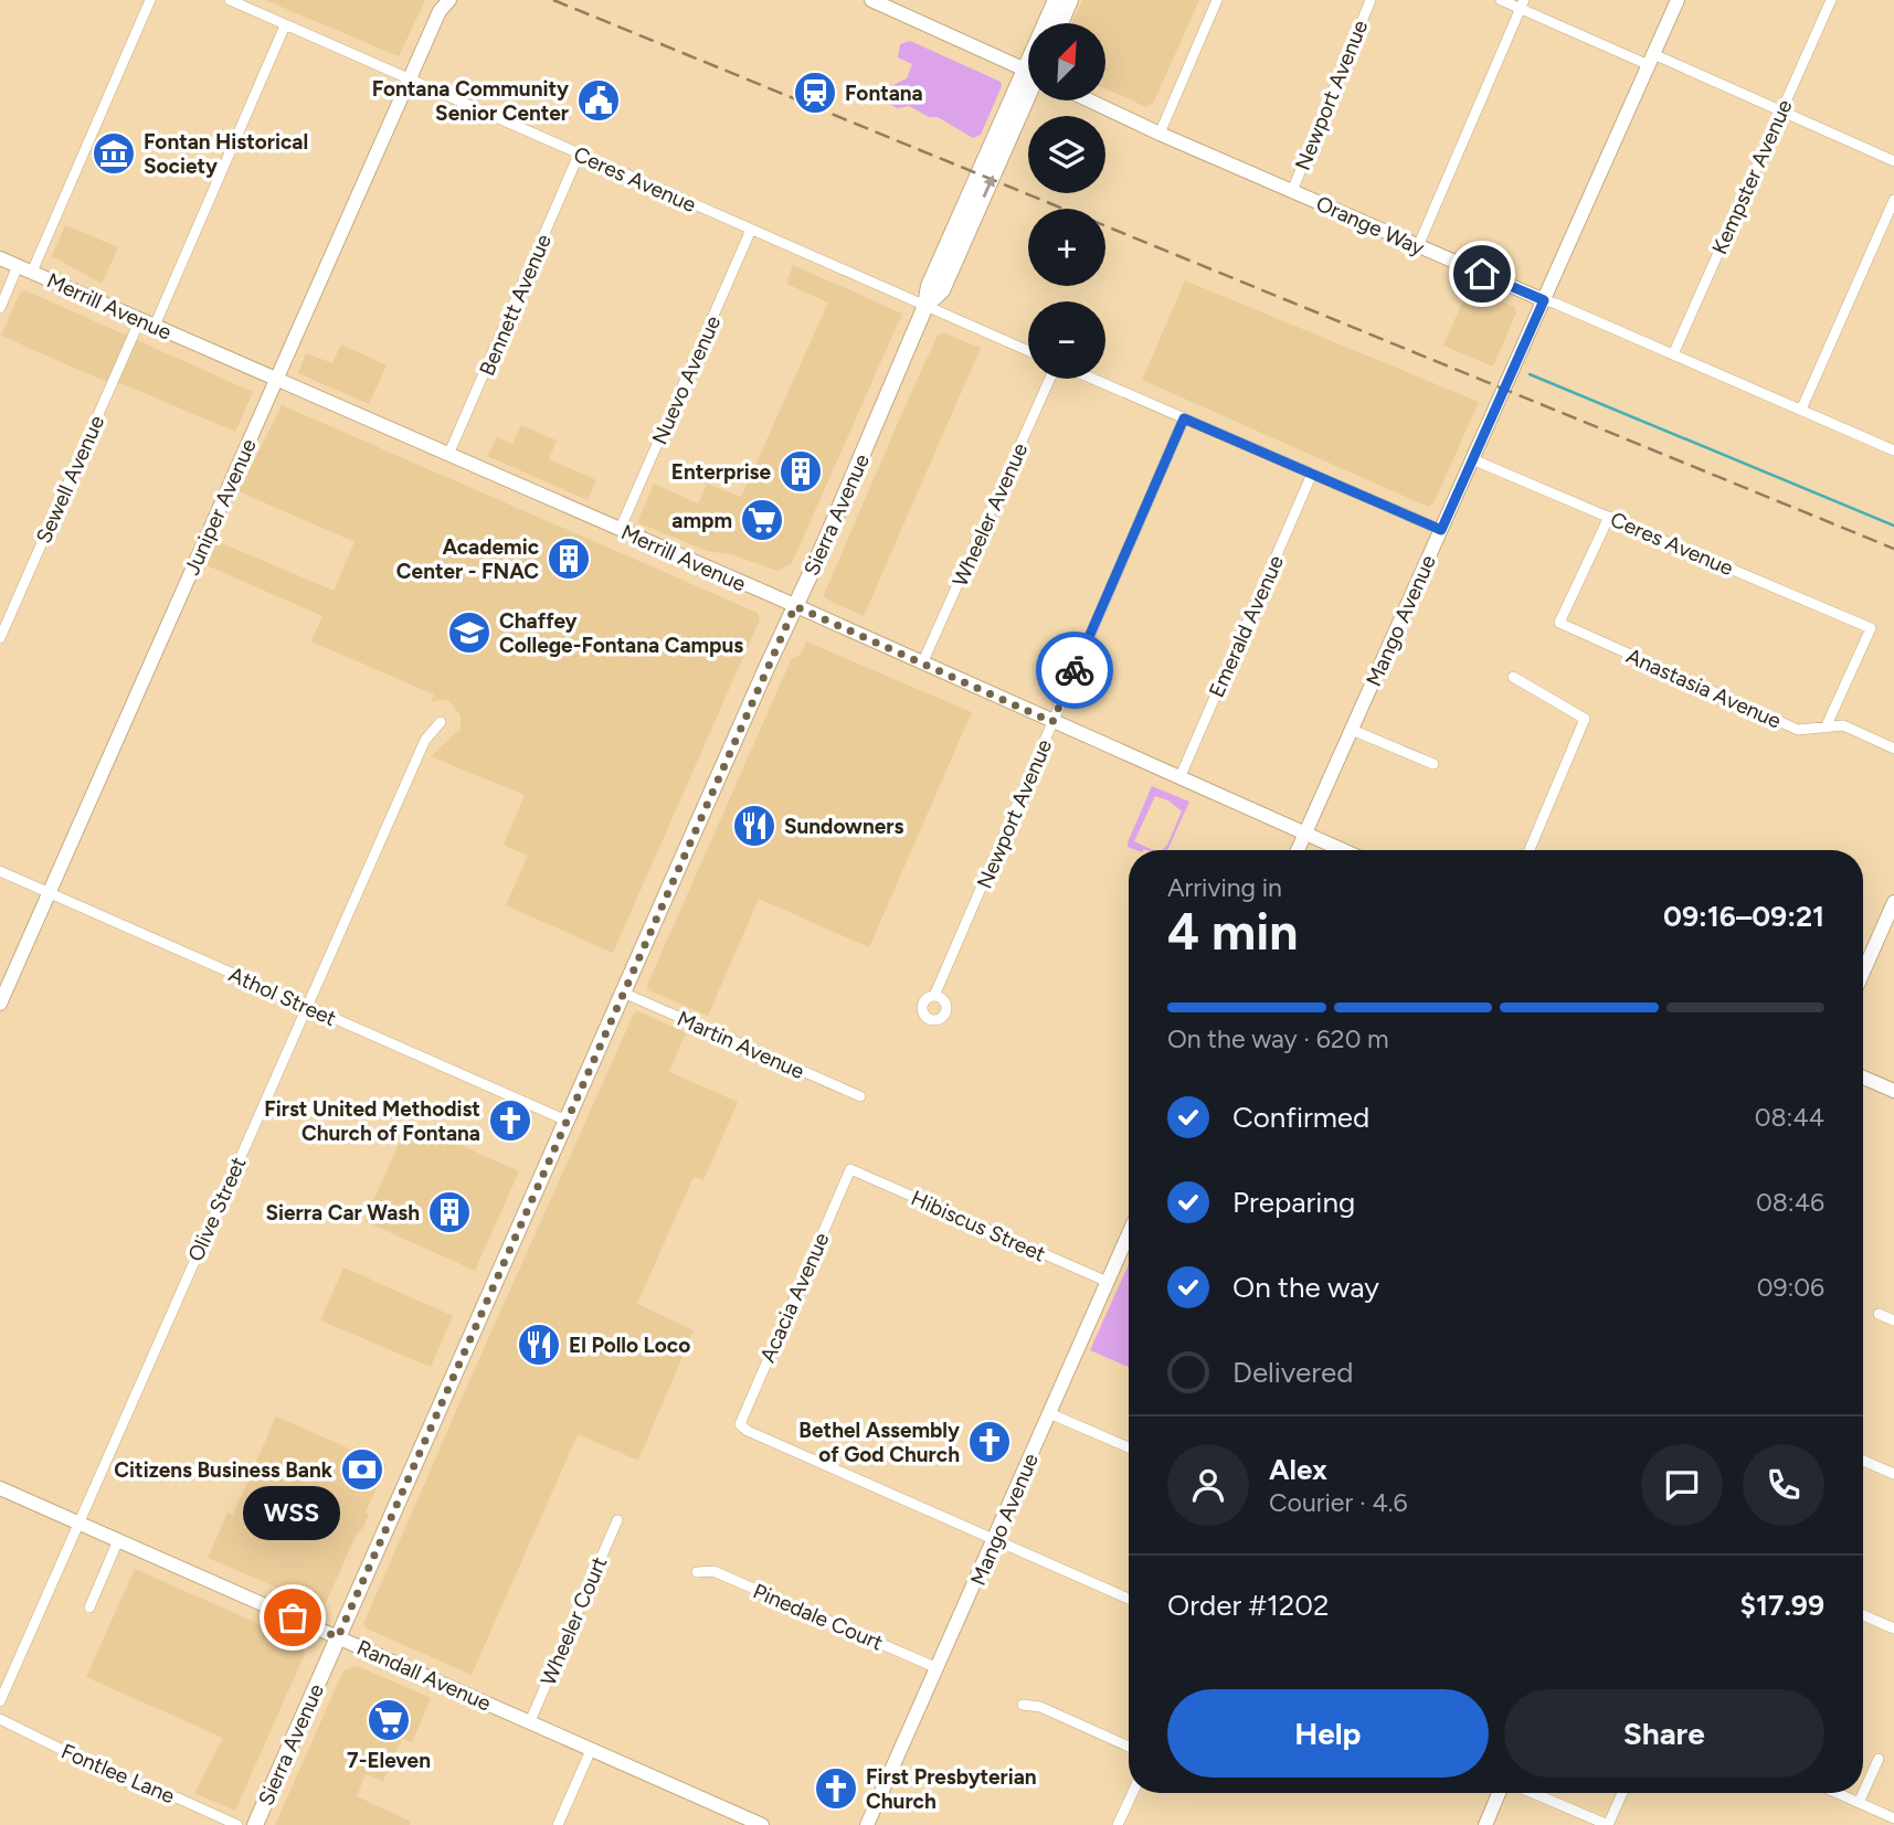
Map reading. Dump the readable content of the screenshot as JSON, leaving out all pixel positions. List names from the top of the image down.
{
  "streets": {
    "main road": ["Sierra Avenue"],
    "street": [
      "Newport Avenue",
      "Kempster Avenue",
      "Ceres Avenue",
      "Orange Way",
      "Bennett Avenue",
      "Merrill Avenue",
      "Nuevo Avenue",
      "Sewell Avenue",
      "Juniper Avenue",
      "Wheeler Avenue",
      "Mango Avenue",
      "Emerald Avenue",
      "Anastasia Avenue",
      "Athol Street",
      "Martin Avenue",
      "Olive Street",
      "Hibiscus Street",
      "Acacia Avenue",
      "Pinedale Court",
      "Wheeler Court",
      "Randall Avenue",
      "Fontlee Lane"
    ]
  },
  "crossings": [
    ["Newport Avenue", "Orange Way"],
    ["Newport Avenue", "Merrill Avenue"],
    ["Kempster Avenue", "Orange Way"],
    ["Ceres Avenue", "Bennett Avenue"],
    ["Ceres Avenue", "Nuevo Avenue"],
    ["Ceres Avenue", "Juniper Avenue"],
    ["Ceres Avenue", "Sierra Avenue"],
    ["Ceres Avenue", "Mango Avenue"],
    ["Ceres Avenue", "Anastasia Avenue"],
    ["Orange Way", "Mango Avenue"],
    ["Bennett Avenue", "Merrill Avenue"],
    ["Merrill Avenue", "Nuevo Avenue"],
    ["Merrill Avenue", "Sewell Avenue"],
    ["Merrill Avenue", "Juniper Avenue"],
    ["Merrill Avenue", "Sierra Avenue"],
    ["Merrill Avenue", "Wheeler Avenue"],
    ["Merrill Avenue", "Mango Avenue"],
    ["Merrill Avenue", "Emerald Avenue"],
    ["Juniper Avenue", "Athol Street"],
    ["Sierra Avenue", "Athol Street"],
    ["Sierra Avenue", "Martin Avenue"],
    ["Sierra Avenue", "Randall Avenue"],
    ["Mango Avenue", "Hibiscus Street"],
    ["Mango Avenue", "Acacia Avenue"],
    ["Mango Avenue", "Pinedale Court"],
    ["Athol Street", "Olive Street"],
    ["Olive Street", "Randall Avenue"],
    ["Hibiscus Street", "Acacia Avenue"],
    ["Wheeler Court", "Randall Avenue"]
  ],
  "places": {
    "station": ["Fontana"],
    "public building": ["Fontana Community Senior Center"],
    "museum": ["Fontan Historical Society"],
    "building": ["Enterprise", "Academic Center - FNAC", "Sierra Car Wash"],
    "supermarket": ["ampm", "7-Eleven"],
    "school or university": ["Chaffey College-Fontana Campus"],
    "restaurant": ["Sundowners", "El Pollo Loco"],
    "church": ["First United Methodist Church of Fontana", "Bethel Assembly of God Church", "First Presbyterian Church"],
    "bank": ["Citizens Business Bank"],
    "other": ["WSS"]
  },
  "north": "top right",
  "page": {
    "map_buttons": ["+", "−"],
    "heading": ["4 min", "Arriving in", "09:16–09:21"],
    "panel": [
      "Alex",
      "Courier · 4.6",
      "Order #1202",
      "$17.99"
    ],
    "bar": "On the way · 620 m",
    "list": [
      ["Confirmed", "08:44"],
      ["Preparing", "08:46"],
      ["On the way", "09:06"],
      "Delivered"
    ],
    "bubble": "WSS",
    "buttons": ["Help", "Share"]
  }
}
